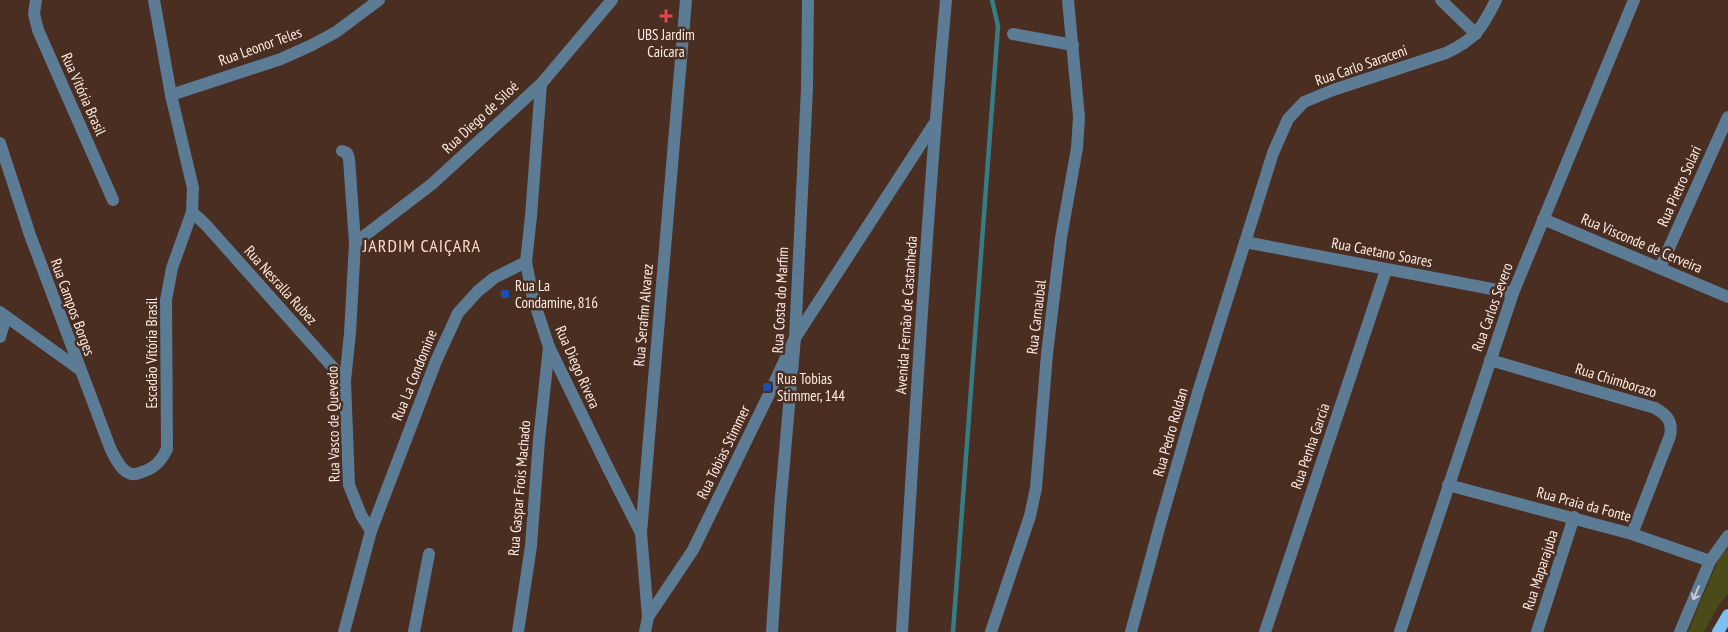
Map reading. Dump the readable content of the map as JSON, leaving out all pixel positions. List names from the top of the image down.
{
  "streets": {
    "street": [
      "Rua Leonor Teles",
      "Rua Carlo Saraceni",
      "Rua Vitória Brasil",
      "Rua Diego de Siloé",
      "Rua Pietro Solari",
      "Rua Visconde de Cerveira",
      "Rua Caetano Soares",
      "Rua Nesralla Rubez",
      "Rua Costa do Marfim",
      "Rua Campos Borges",
      "Rua Carlos Severo",
      "Rua Serafim Alvarez",
      "Avenida Fernão de Castanheda",
      "Rua Carnaubal",
      "Escadão Vitória Brasil",
      "Rua Diego Rivera",
      "Rua La Condomine",
      "Rua Chimborazo",
      "Rua Vasco de Quevedo",
      "Rua Pedro Roldan",
      "Rua Penha Garcia",
      "Rua Tobias Stimmer",
      "Rua Gaspar Frois Machado",
      "Rua Praia da Fonte",
      "Rua Maparajuba"
    ]
  },
  "crossings": [
    ["Rua Carlo Saraceni", "Rua Caetano Soares"],
    ["Rua Carlo Saraceni", "Rua Pedro Roldan"],
    ["Rua Diego de Siloé", "Rua Diego Rivera"],
    ["Rua Diego de Siloé", "Rua Vasco de Quevedo"],
    ["Rua Pietro Solari", "Rua Visconde de Cerveira"],
    ["Rua Visconde de Cerveira", "Rua Carlos Severo"],
    ["Rua Caetano Soares", "Rua Carlos Severo"],
    ["Rua Caetano Soares", "Rua Pedro Roldan"],
    ["Rua Caetano Soares", "Rua Penha Garcia"],
    ["Rua Nesralla Rubez", "Escadão Vitória Brasil"],
    ["Rua Nesralla Rubez", "Rua Vasco de Quevedo"],
    ["Rua Costa do Marfim", "Rua Tobias Stimmer"],
    ["Rua Campos Borges", "Escadão Vitória Brasil"],
    ["Rua Carlos Severo", "Rua Chimborazo"],
    ["Rua Carlos Severo", "Rua Praia da Fonte"],
    ["Rua Serafim Alvarez", "Rua Diego Rivera"],
    ["Rua Serafim Alvarez", "Rua Tobias Stimmer"],
    ["Avenida Fernão de Castanheda", "Rua Tobias Stimmer"],
    ["Rua Diego Rivera", "Rua La Condomine"],
    ["Rua Diego Rivera", "Rua Gaspar Frois Machado"],
    ["Rua La Condomine", "Rua Vasco de Quevedo"],
    ["Rua Chimborazo", "Rua Praia da Fonte"],
    ["Rua Praia da Fonte", "Rua Maparajuba"]
  ],
  "districts": ["JARDIM CAIÇARA"],
  "places": {
    "health": ["UBS Jardim Caicara"],
    "transit": ["Rua La Condamine, 816", "Rua Tobias Stimmer, 144"]
  }
}
